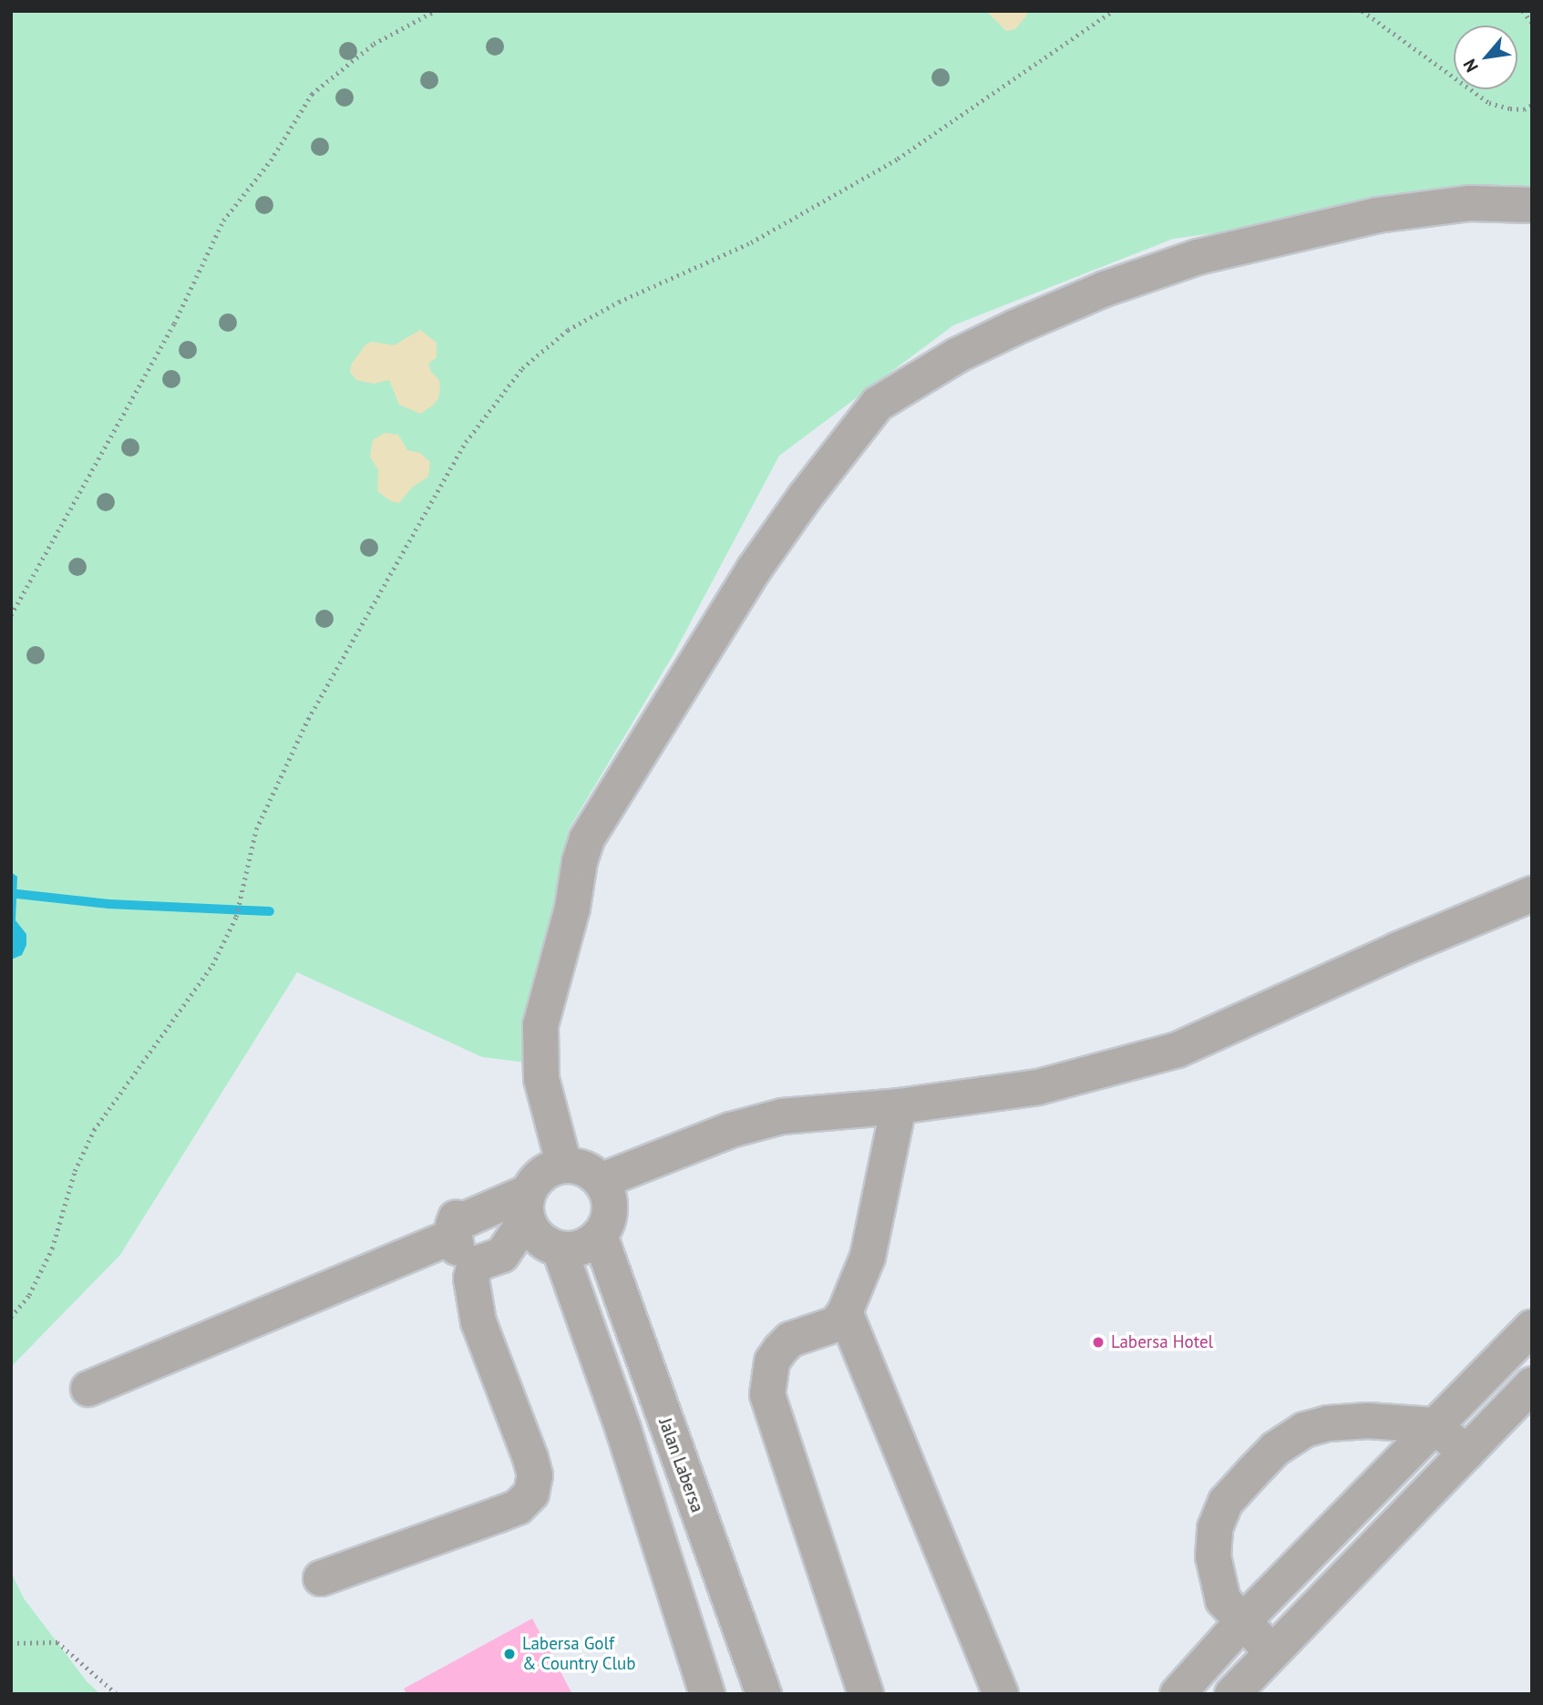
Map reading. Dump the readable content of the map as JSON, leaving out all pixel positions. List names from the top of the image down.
{
  "streets": {
    "street": ["Jalan Labersa"]
  },
  "places": ["Labersa Hotel", "Labersa Golf & Country Club"],
  "north": "bottom left"
}
